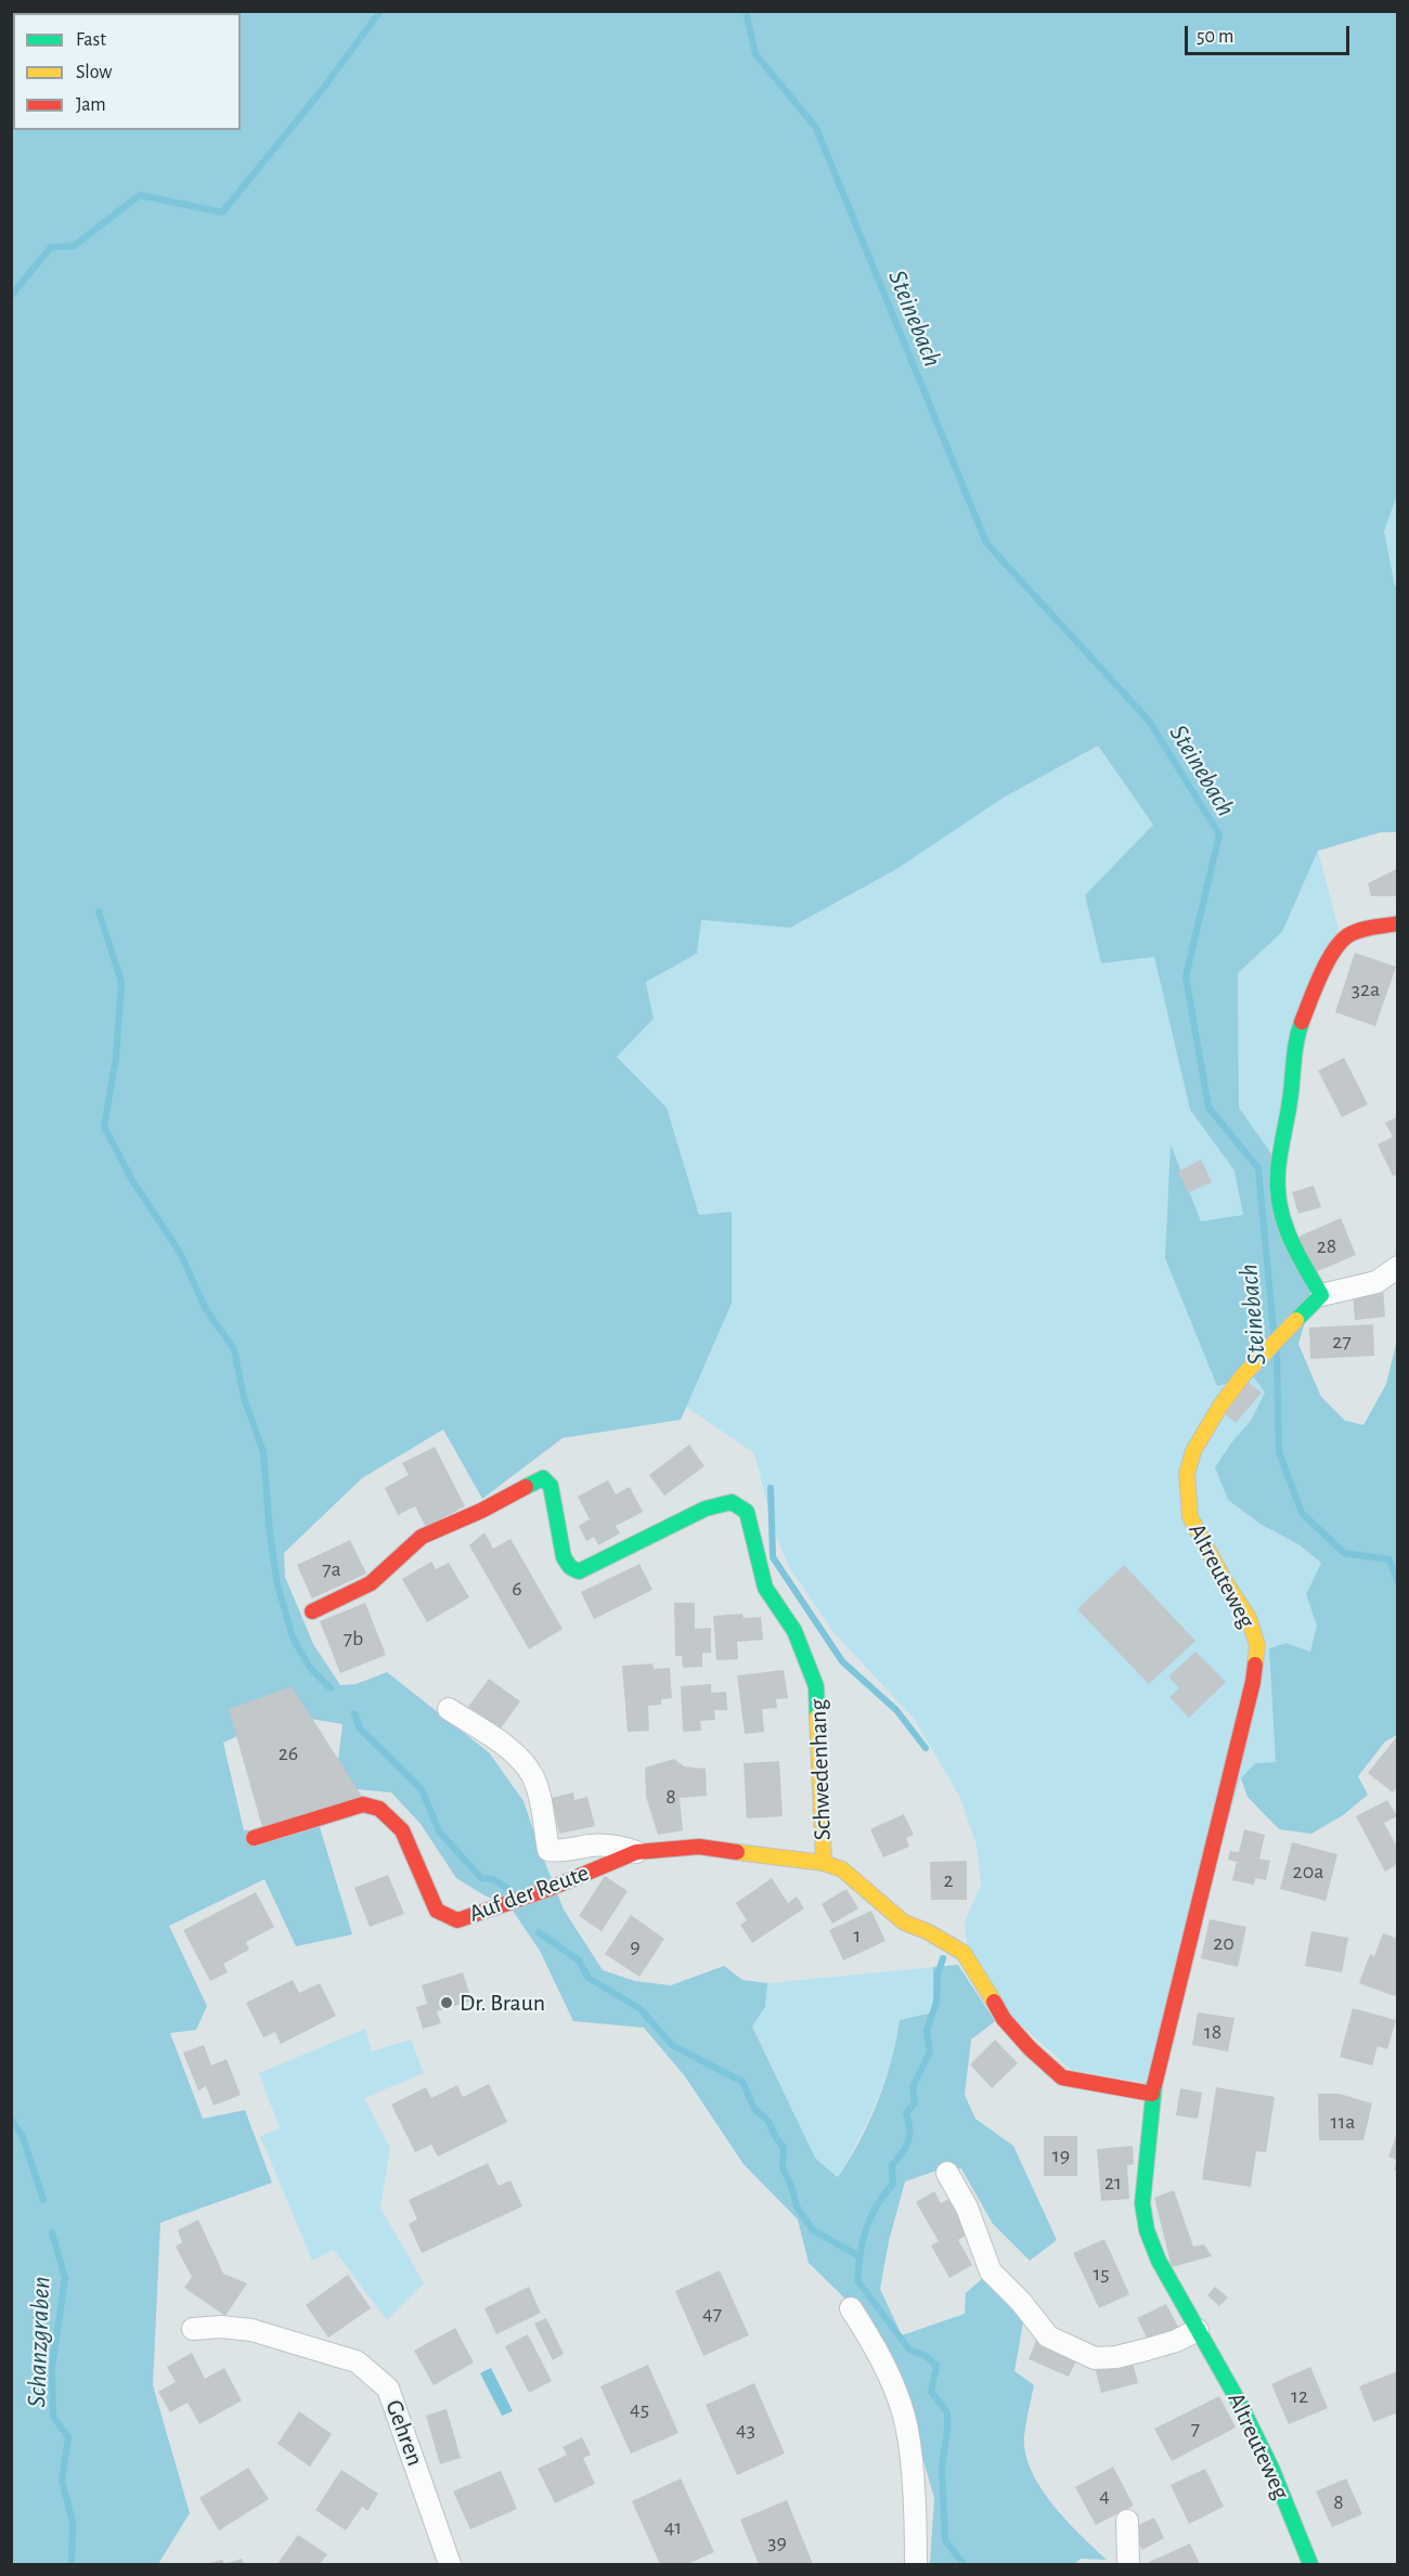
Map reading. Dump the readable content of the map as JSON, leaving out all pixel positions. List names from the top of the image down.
{
  "streets": {
    "street": [
      "Altreuteweg",
      "Schwedenhang",
      "Auf der Reute",
      "Gehren"
    ]
  },
  "crossings": [
    ["Altreuteweg", "Auf der Reute"],
    ["Schwedenhang", "Auf der Reute"]
  ],
  "water": ["Steinebach", "Schanzgraben"],
  "places": ["Dr. Braun"],
  "house_numbers": [
    "32a",
    "28",
    "27",
    "7a",
    "6",
    "7b",
    "26",
    "8",
    "20a",
    "2",
    "1",
    "20",
    "9",
    "18",
    "11a",
    "19",
    "21",
    "15",
    "47",
    "12",
    "45",
    "7",
    "43",
    "4",
    "8",
    "41",
    "39"
  ],
  "legend": ["Fast", "Slow", "Jam"],
  "scale_bar": "50 m"
}
